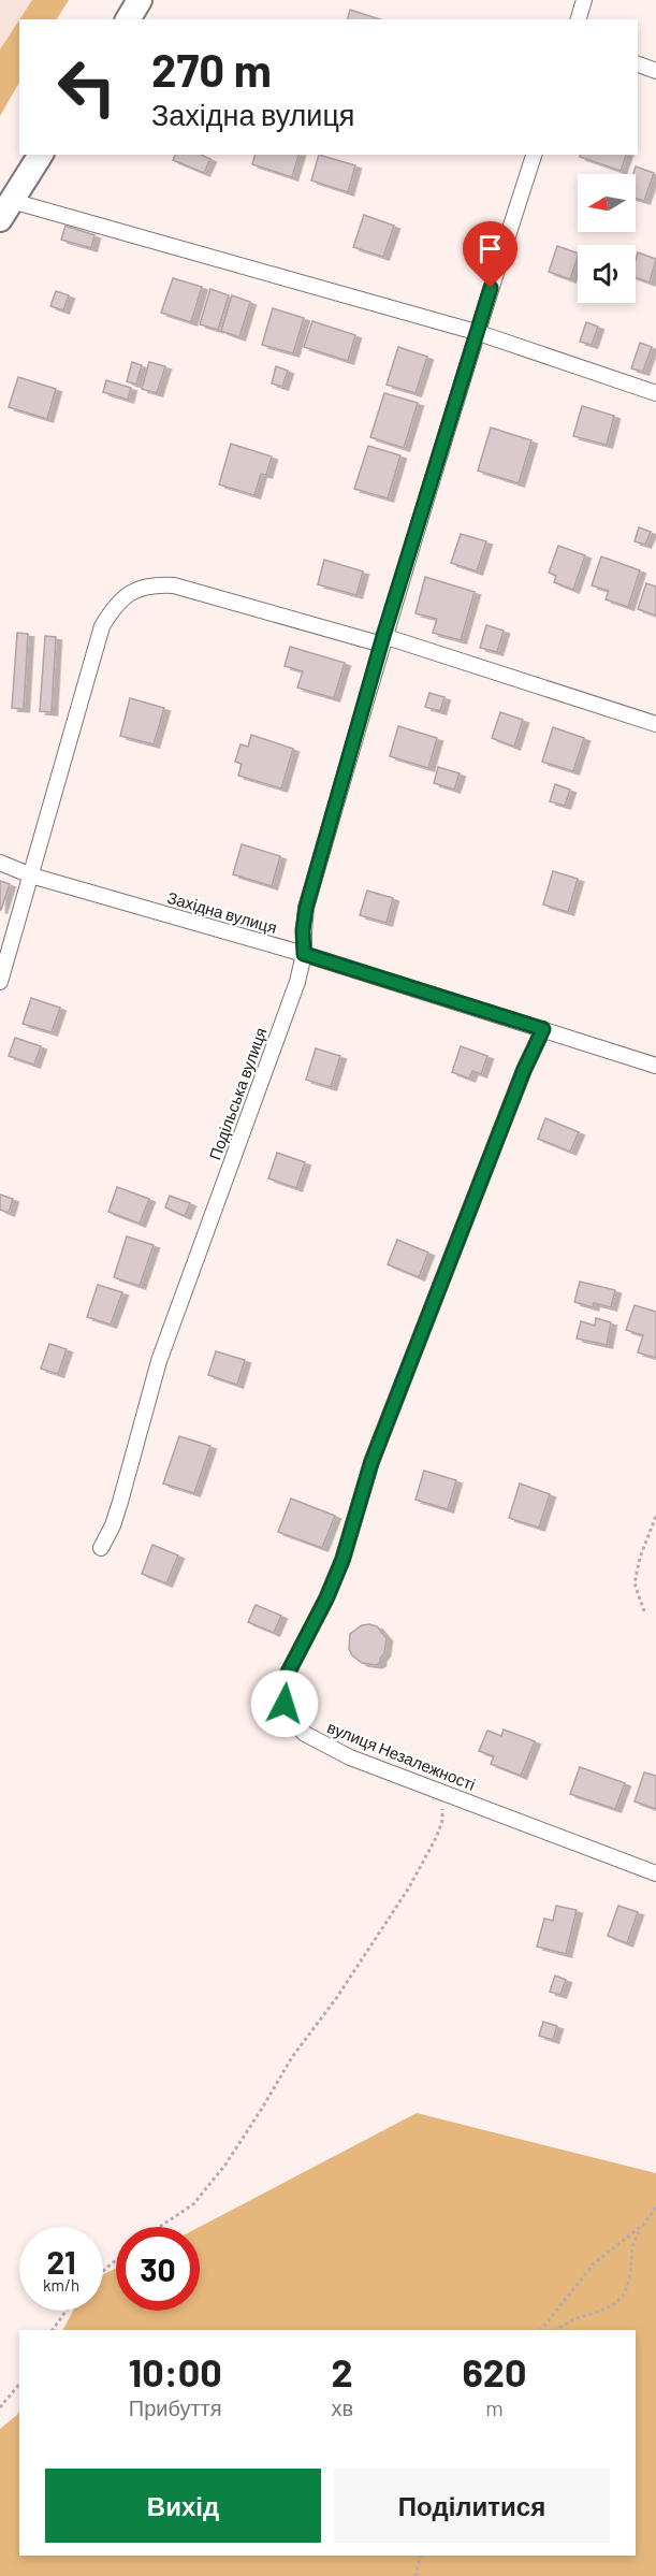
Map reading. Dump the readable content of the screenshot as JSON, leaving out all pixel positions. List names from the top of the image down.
{
  "streets": {
    "street": ["Західна вулиця", "Подільська вулиця", "вулиця Незалежності"]
  },
  "crossings": [
    ["Західна вулиця", "Подільська вулиця"],
    ["Західна вулиця", "вулиця Незалежності"]
  ],
  "north": "left",
  "page": {
    "turn": ["270 m", "Західна вулиця"],
    "speed": "21 km/h",
    "limit": "30",
    "eta": [
      "10:00",
      "Прибуття",
      "2",
      "хв",
      "620",
      "m"
    ],
    "buttons": ["Вихід", "Поділитися"]
  }
}
